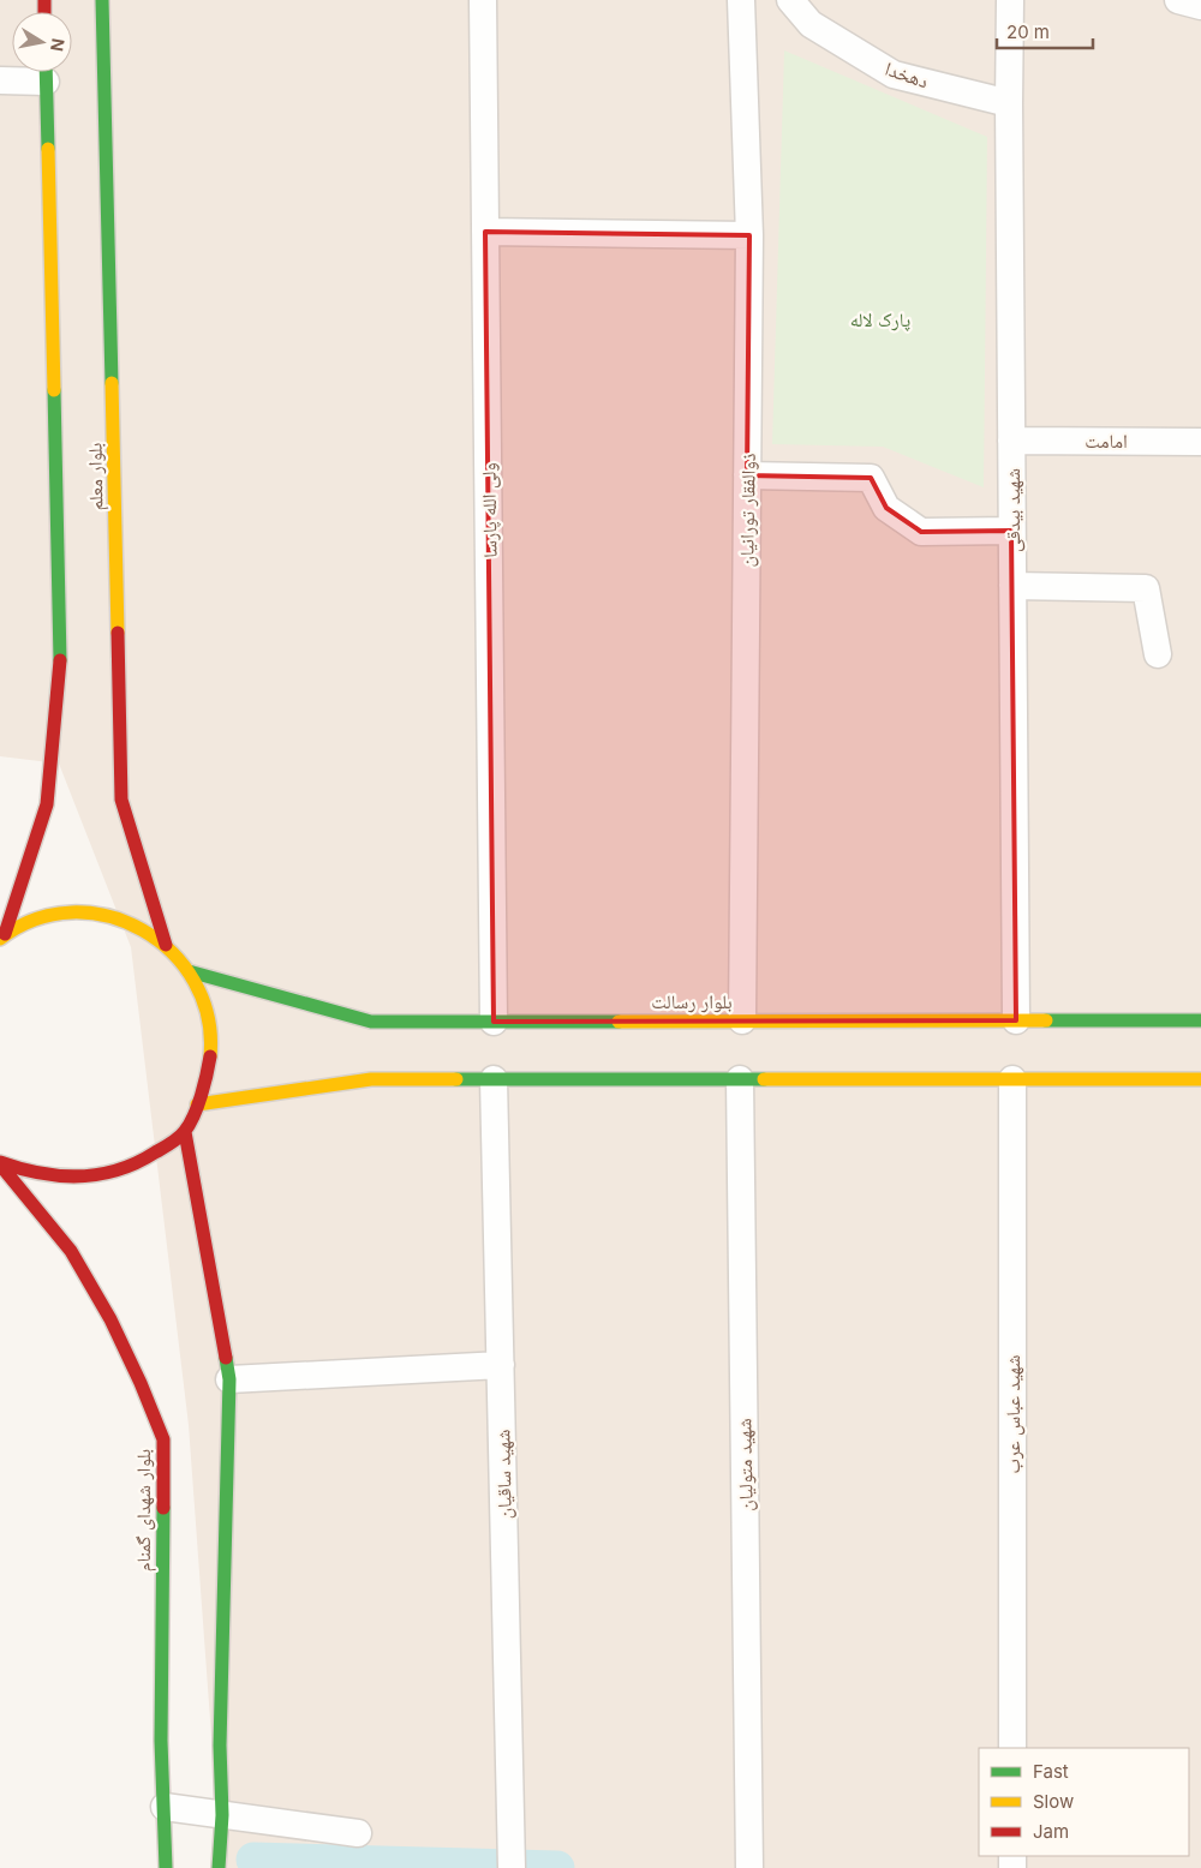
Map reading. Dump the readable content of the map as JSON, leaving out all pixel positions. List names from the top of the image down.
{
  "streets": {
    "main road": ["بلوار معلم", "بلوار رسالت", "بلوار شهدای گمنام"],
    "street": [
      "دهخدا",
      "امامت",
      "ولی الله پارسا",
      "ذوالفقار تورانیان",
      "شهید بیدقی",
      "شهید عباس عرب",
      "شهید متولیان",
      "شهید ساقیان"
    ]
  },
  "crossings": [
    ["دهخدا", "شهید بیدقی"],
    ["امامت", "شهید بیدقی"],
    ["ولی الله پارسا", "بلوار رسالت"],
    ["ذوالفقار تورانیان", "بلوار رسالت"],
    ["شهید بیدقی", "بلوار رسالت"]
  ],
  "parks": ["پارک لاله"],
  "legend": ["Fast", "Slow", "Jam"],
  "scale_bar": "20 m",
  "north": "right"
}
